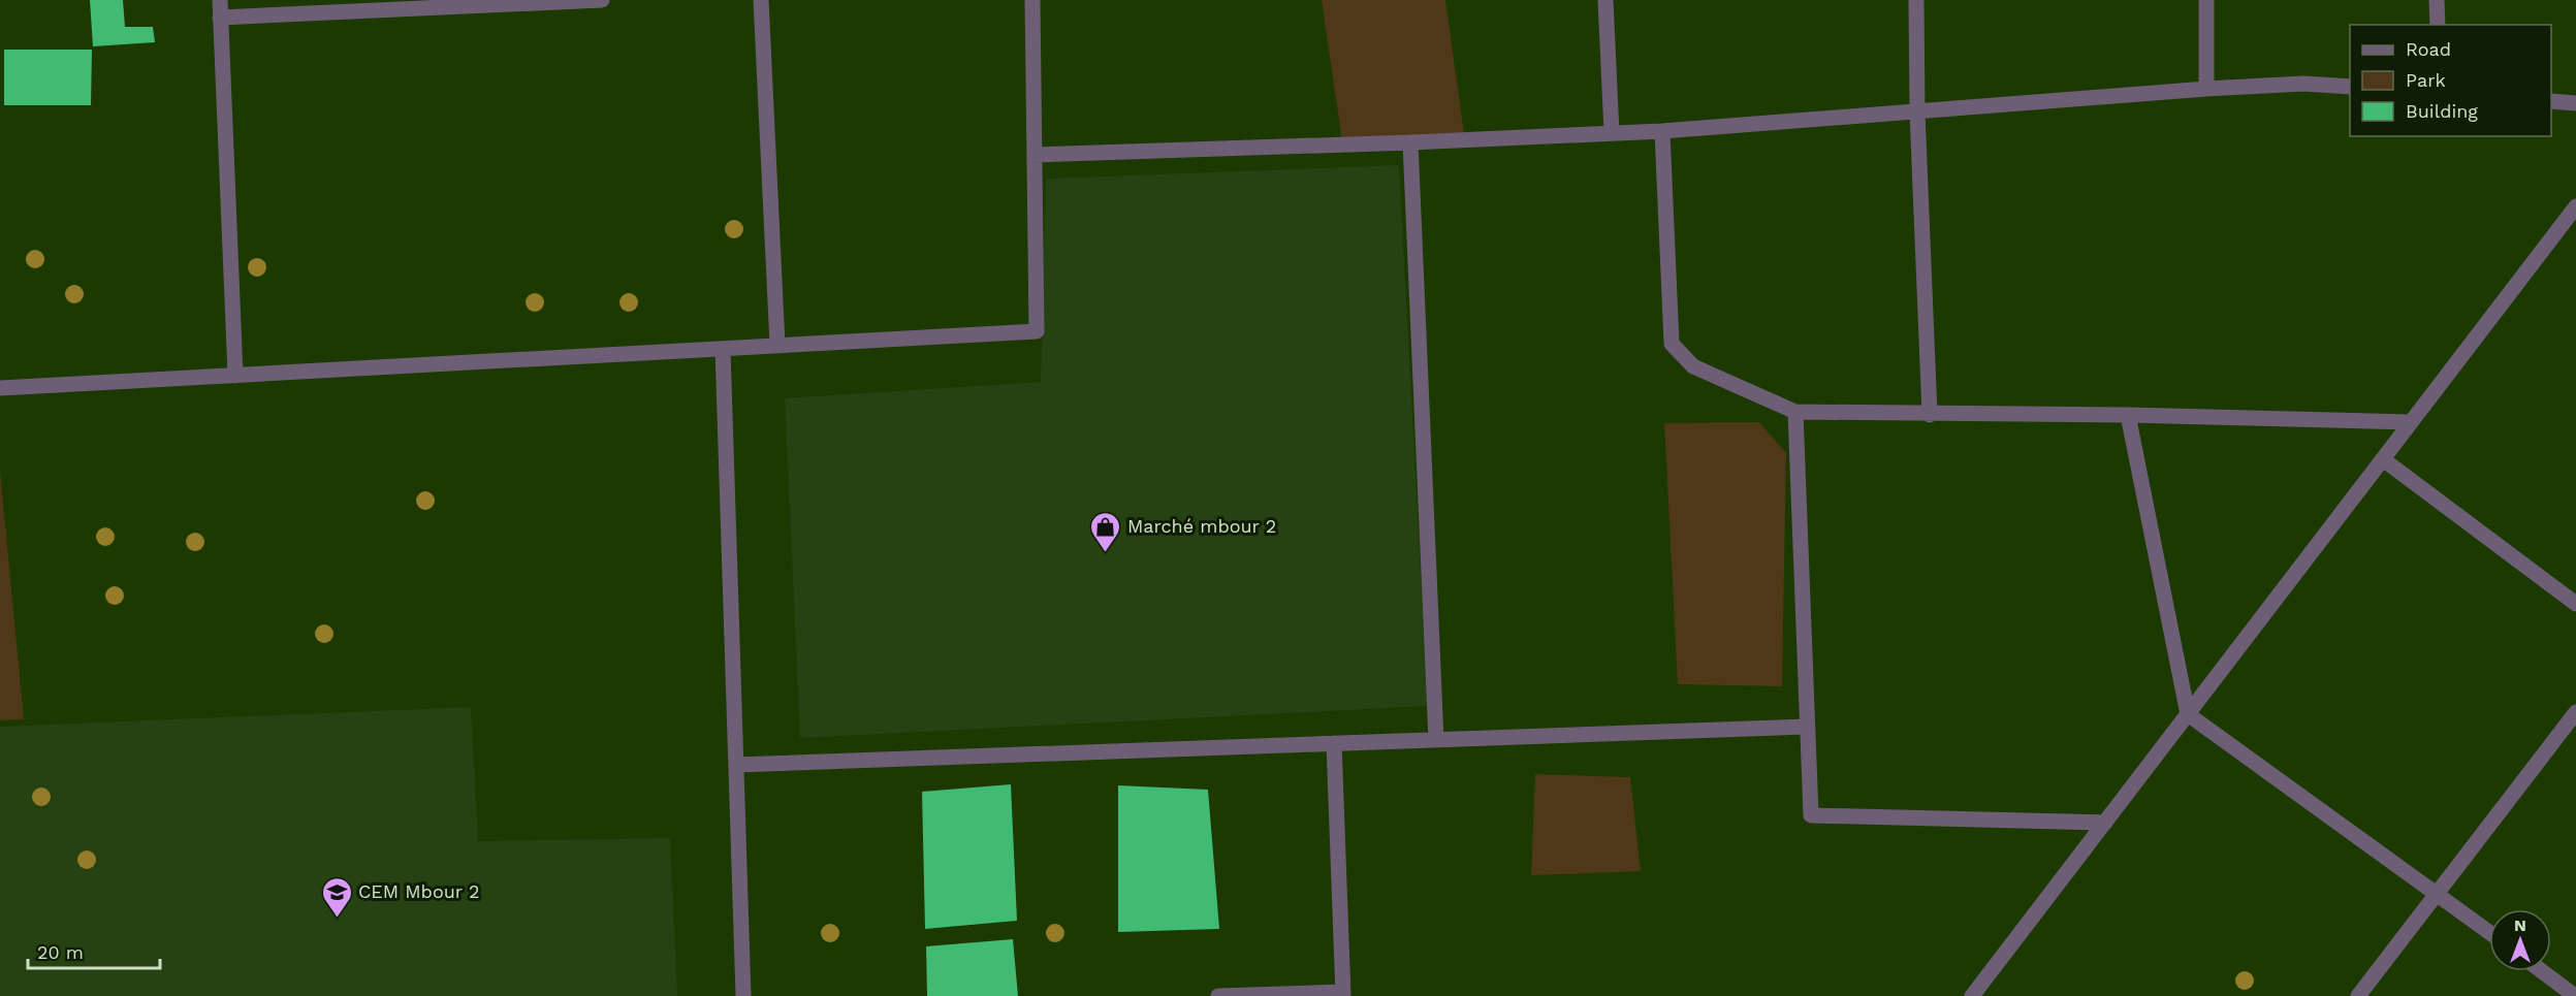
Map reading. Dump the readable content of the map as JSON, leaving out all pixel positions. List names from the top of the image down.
{
  "places": {
    "shop": ["Marché mbour 2"],
    "school or university": ["CEM Mbour 2"]
  },
  "legend": ["Road", "Park", "Building"],
  "scale_bar": "20 m",
  "north": "top"
}
